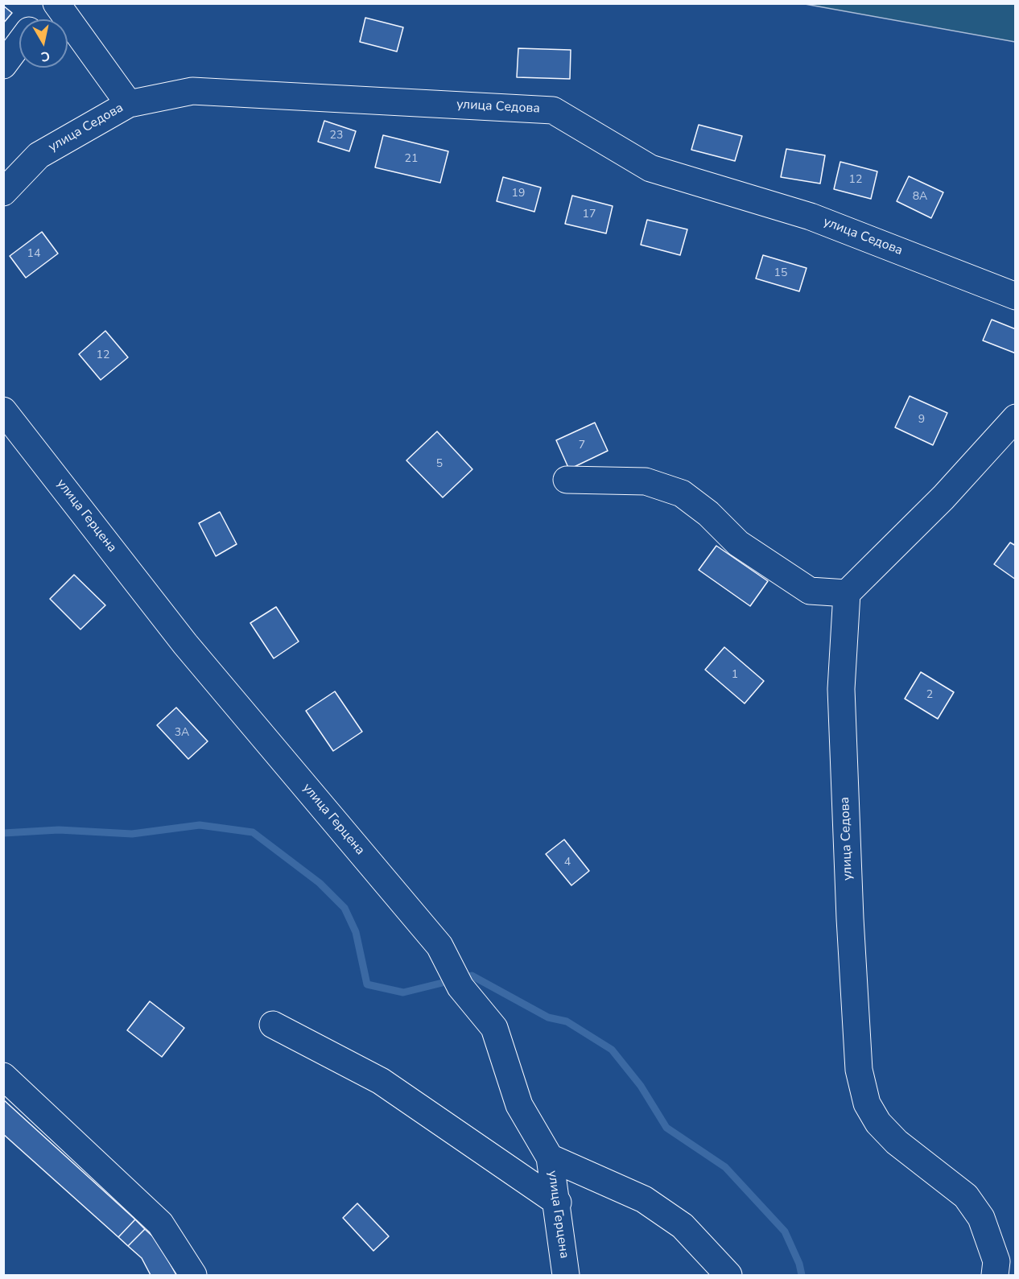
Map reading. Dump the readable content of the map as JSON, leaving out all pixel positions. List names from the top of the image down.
{
  "streets": {
    "street": ["улица Седова", "улица Герцена"]
  },
  "house_numbers": [
    "23",
    "21",
    "12",
    "19",
    "8А",
    "17",
    "14",
    "15",
    "12",
    "9",
    "7",
    "5",
    "1",
    "2",
    "3А",
    "4"
  ],
  "north": "bottom"
}
